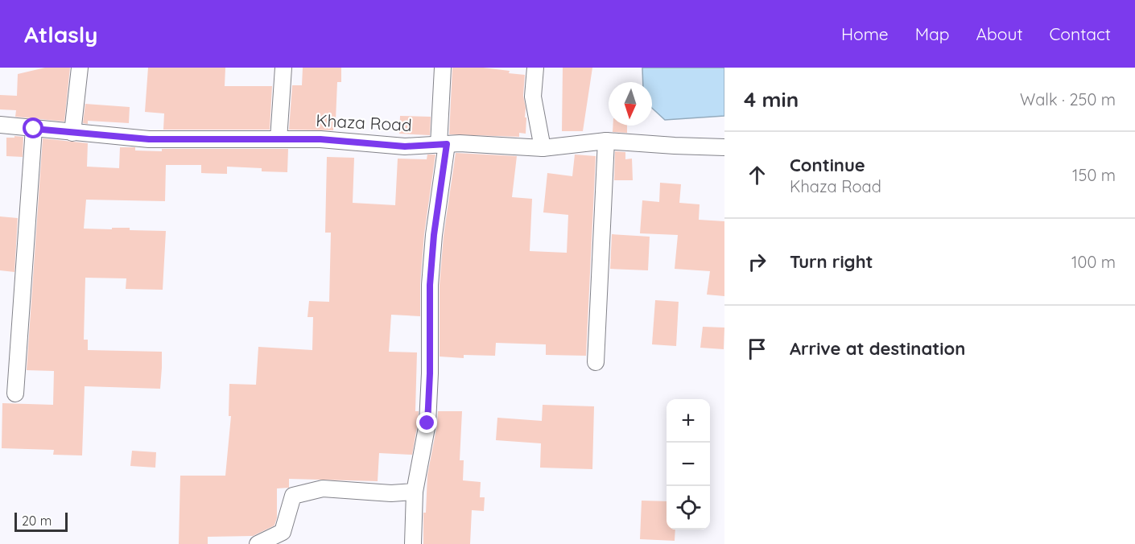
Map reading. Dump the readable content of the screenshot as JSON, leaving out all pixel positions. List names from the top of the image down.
{
  "streets": {
    "street": ["Khaza Road"]
  },
  "scale_bar": "20 m",
  "north": "bottom",
  "page": {
    "header": "Atlasly",
    "nav": [
      "Home",
      "Map",
      "About",
      "Contact"
    ],
    "heading": ["4 min", "Walk · 250 m"],
    "list": [
      ["Continue", "Khaza Road", "150 m"],
      ["Turn right", "100 m"],
      "Arrive at destination"
    ],
    "map_buttons": ["+", "−"],
    "scale": "20 m"
  }
}
